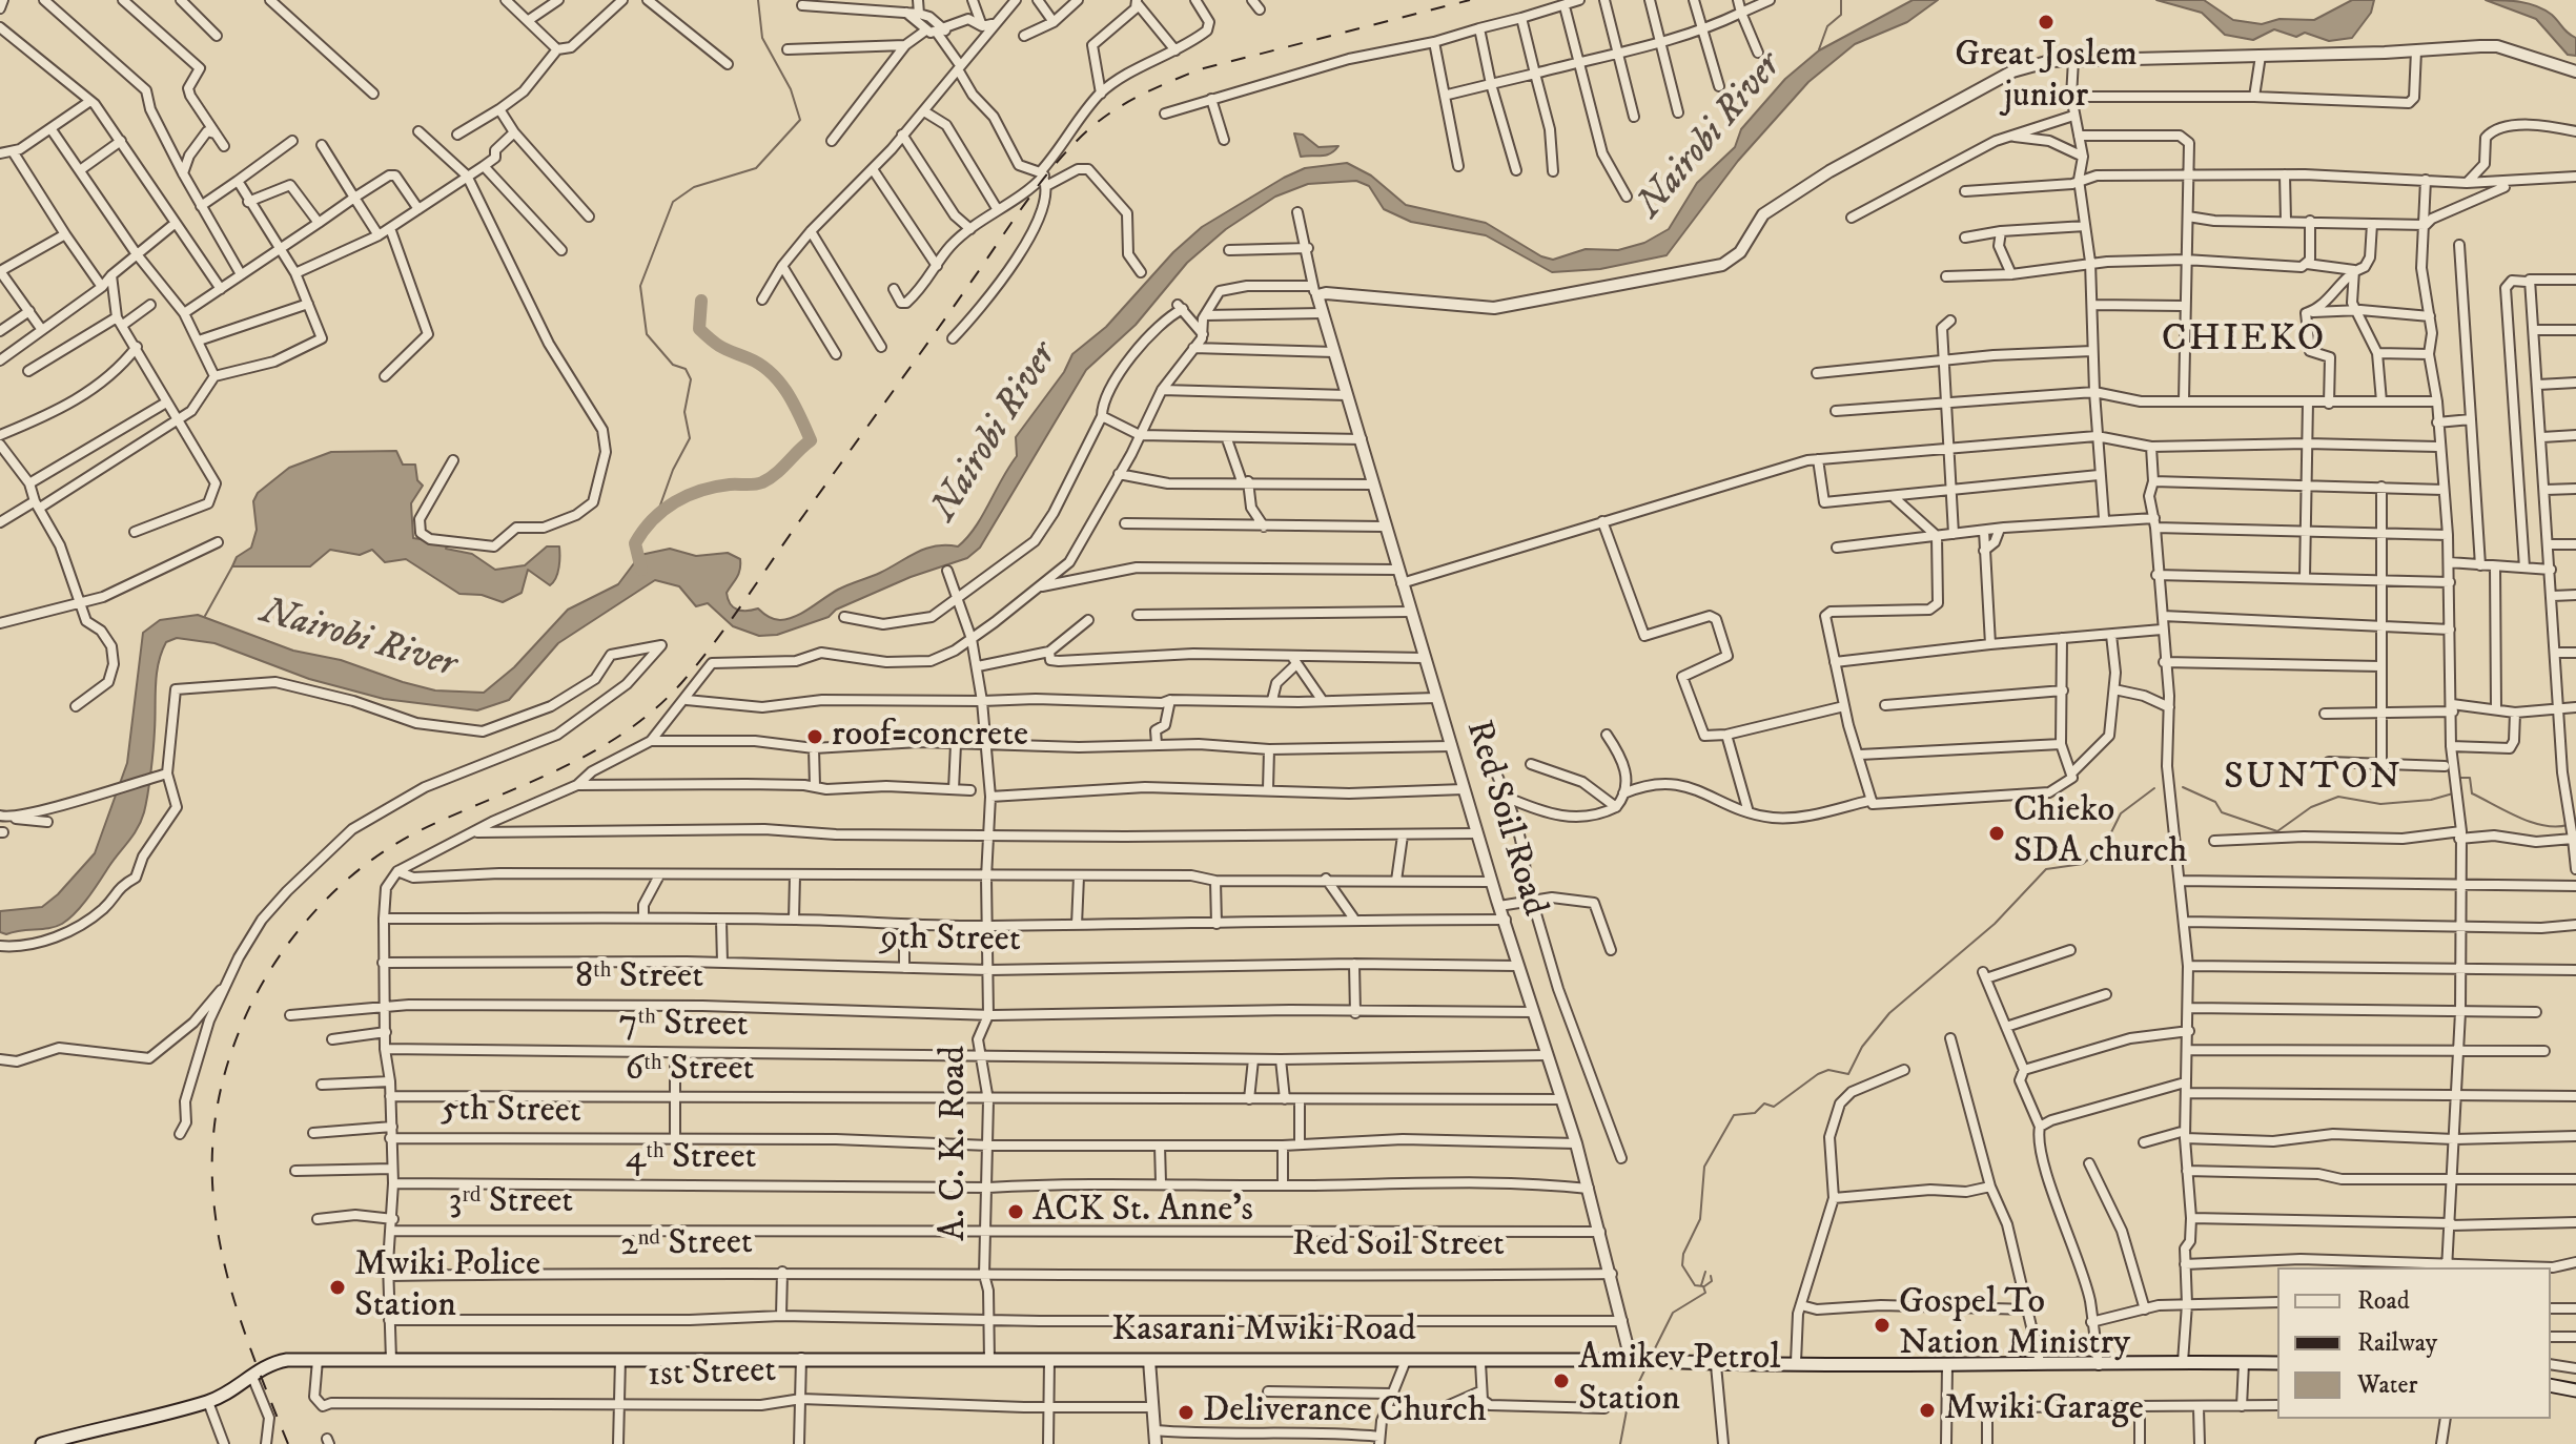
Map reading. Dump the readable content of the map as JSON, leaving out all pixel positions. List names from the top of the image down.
{
  "streets": {
    "main road": ["Kasarani Mwiki Road"],
    "street": [
      "Red Soil Road",
      "9th Street",
      "8ᵗʰ Street",
      "7ᵗʰ Street",
      "6ᵗʰ Street",
      "5th Street",
      "A. C. K. Road",
      "4ᵗʰ Street",
      "3ʳᵈ Street",
      "2ⁿᵈ Street",
      "Red Soil Street",
      "1st Street"
    ]
  },
  "crossings": [
    ["Red Soil Road", "9th Street"],
    ["Red Soil Road", "8ᵗʰ Street"],
    ["Red Soil Road", "7ᵗʰ Street"],
    ["Red Soil Road", "6ᵗʰ Street"],
    ["Red Soil Road", "5th Street"],
    ["Red Soil Road", "4ᵗʰ Street"],
    ["Red Soil Road", "3ʳᵈ Street"],
    ["Red Soil Road", "Red Soil Street"],
    ["Red Soil Road", "Kasarani Mwiki Road"],
    ["9th Street", "A. C. K. Road"],
    ["8ᵗʰ Street", "A. C. K. Road"],
    ["7ᵗʰ Street", "A. C. K. Road"],
    ["6ᵗʰ Street", "A. C. K. Road"],
    ["5th Street", "A. C. K. Road"],
    ["A. C. K. Road", "4ᵗʰ Street"],
    ["A. C. K. Road", "3ʳᵈ Street"],
    ["A. C. K. Road", "2ⁿᵈ Street"],
    ["A. C. K. Road", "Red Soil Street"],
    ["A. C. K. Road", "Kasarani Mwiki Road"],
    ["2ⁿᵈ Street", "Red Soil Street"],
    ["Kasarani Mwiki Road", "1st Street"]
  ],
  "districts": ["CHIEKO", "SUNTON"],
  "water": ["Nairobi River"],
  "places": [
    "Great Joslem junior",
    "roof=concrete",
    "Chieko SDA church",
    "ACK St. Anne's",
    "Mwiki Police Station",
    "Gospel To Nation Ministry",
    "Amikev Petrol Station",
    "Mwiki Garage",
    "Deliverance Church"
  ],
  "legend": ["Road", "Railway", "Water"]
}
